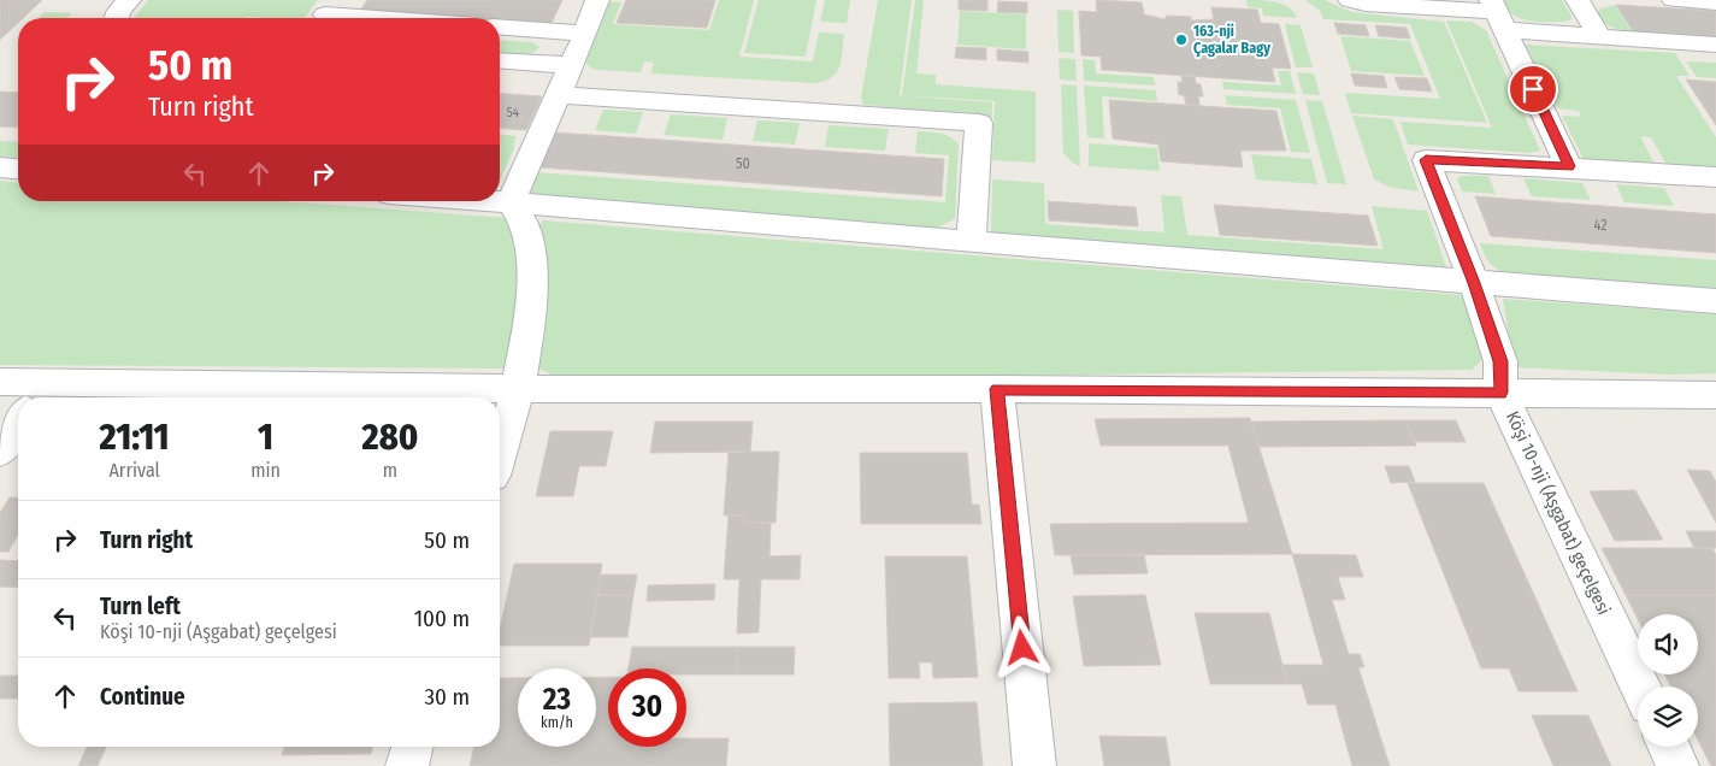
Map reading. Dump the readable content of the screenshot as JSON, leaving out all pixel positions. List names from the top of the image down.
{
  "streets": {
    "street": ["Köşi 10-nji (Aşgabat) geçelgesi"]
  },
  "places": ["163-nji Çagalar Bagy"],
  "house_numbers": ["54", "50", "42"],
  "page": {
    "turn": ["50 m", "Turn right"],
    "eta": [
      "21:11",
      "Arrival",
      "1",
      "min",
      "280",
      "m"
    ],
    "list": [
      {
        "name": "Turn right",
        "value": "50 m"
      },
      {
        "name": "Turn left",
        "note": "Köşi 10-nji (Aşgabat) geçelgesi",
        "value": "100 m"
      },
      {
        "name": "Continue",
        "value": "30 m"
      }
    ],
    "speed": "23 km/h",
    "limit": "30"
  }
}
